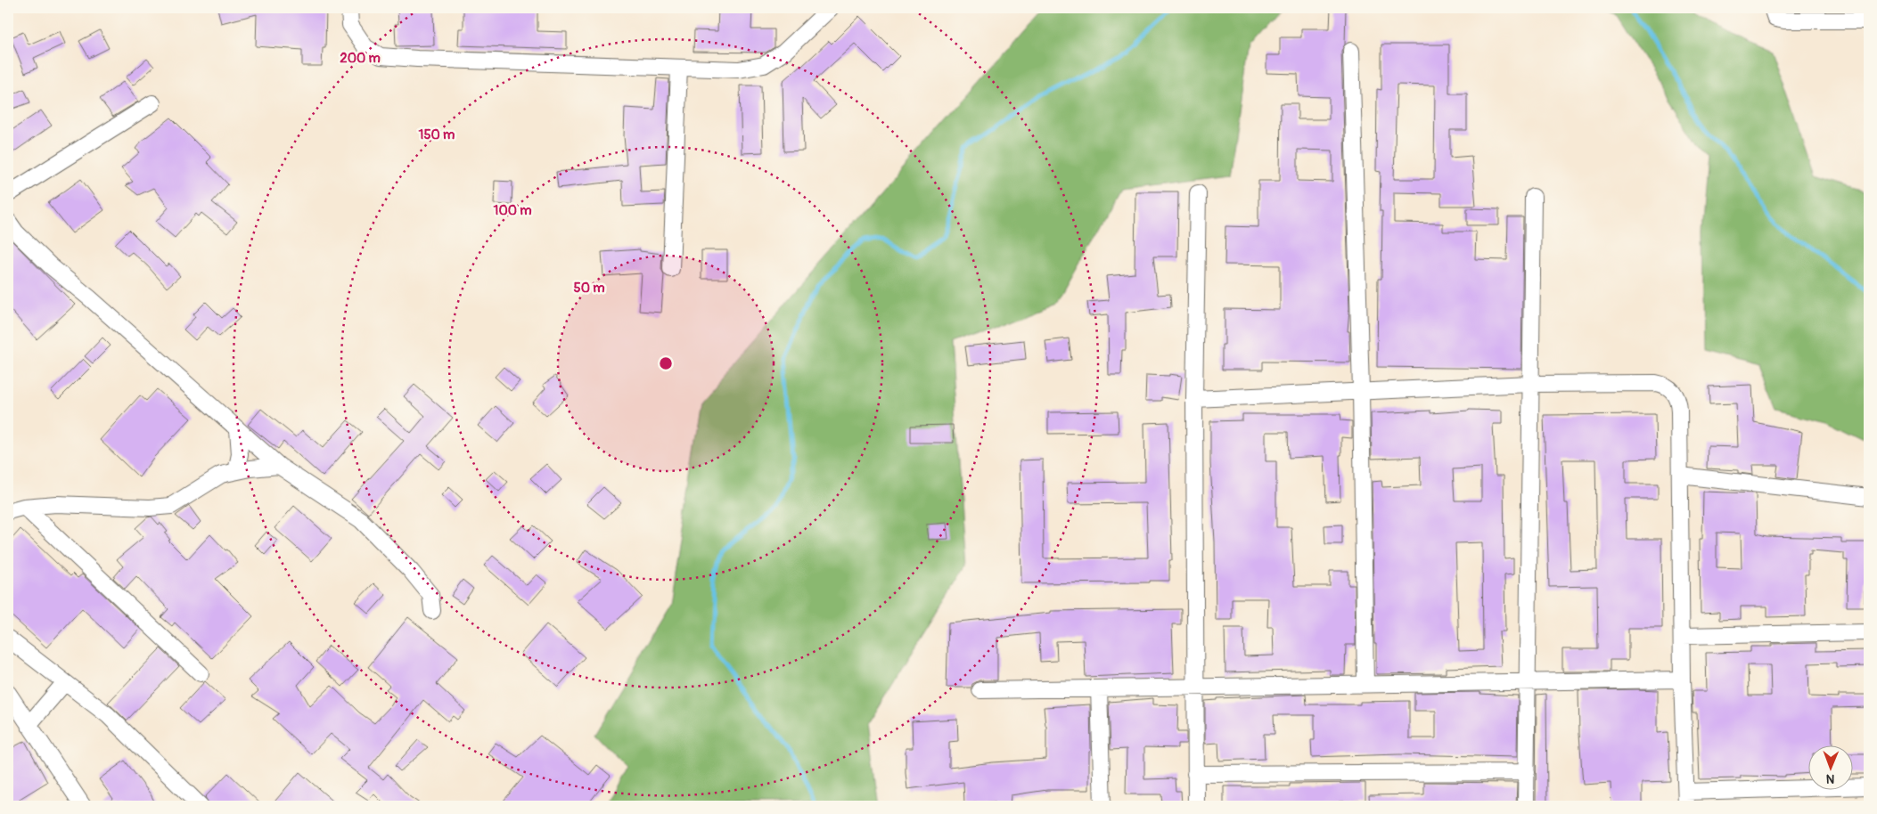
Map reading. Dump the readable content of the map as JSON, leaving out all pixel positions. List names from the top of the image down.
{
  "north": "bottom",
  "rings": [
    "200 m",
    "150 m",
    "100 m",
    "50 m"
  ]
}
